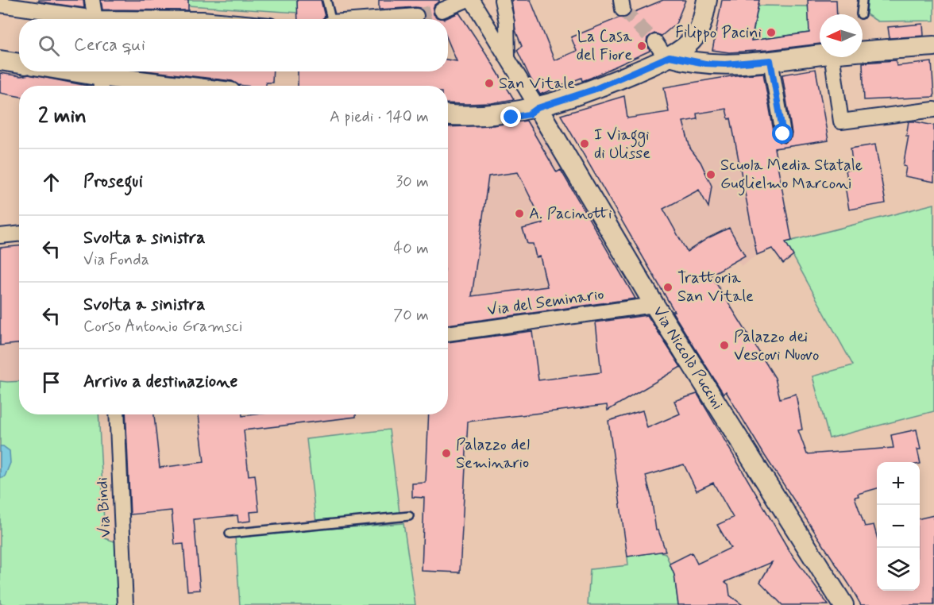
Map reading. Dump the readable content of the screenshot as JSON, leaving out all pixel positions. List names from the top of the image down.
{
  "streets": {
    "street": ["Via del Seminario", "Via Niccolò Puccini", "Via Bindi"]
  },
  "crossings": [
    ["Via del Seminario", "Via Niccolò Puccini"]
  ],
  "places": [
    "Filippo Pacini",
    "La Casa del Fiore",
    "San Vitale",
    "I Viaggi di Ulisse",
    "Scuola Media Statale Guglielmo Marconi",
    "A. Pacinotti",
    "Trattoria San Vitale",
    "Palazzo dei Vescovi Nuovo",
    "Palazzo del Seminario"
  ],
  "north": "left",
  "page": {
    "search": "Cerca qui",
    "heading": ["2 min", "A piedi · 140 m"],
    "list": [
      ["Prosegui", "30 m"],
      ["Svolta a sinistra", "Via Fonda", "40 m"],
      ["Svolta a sinistra", "Corso Antonio Gramsci", "70 m"],
      "Arrivo a destinazione"
    ],
    "map_buttons": ["+", "−"]
  }
}
